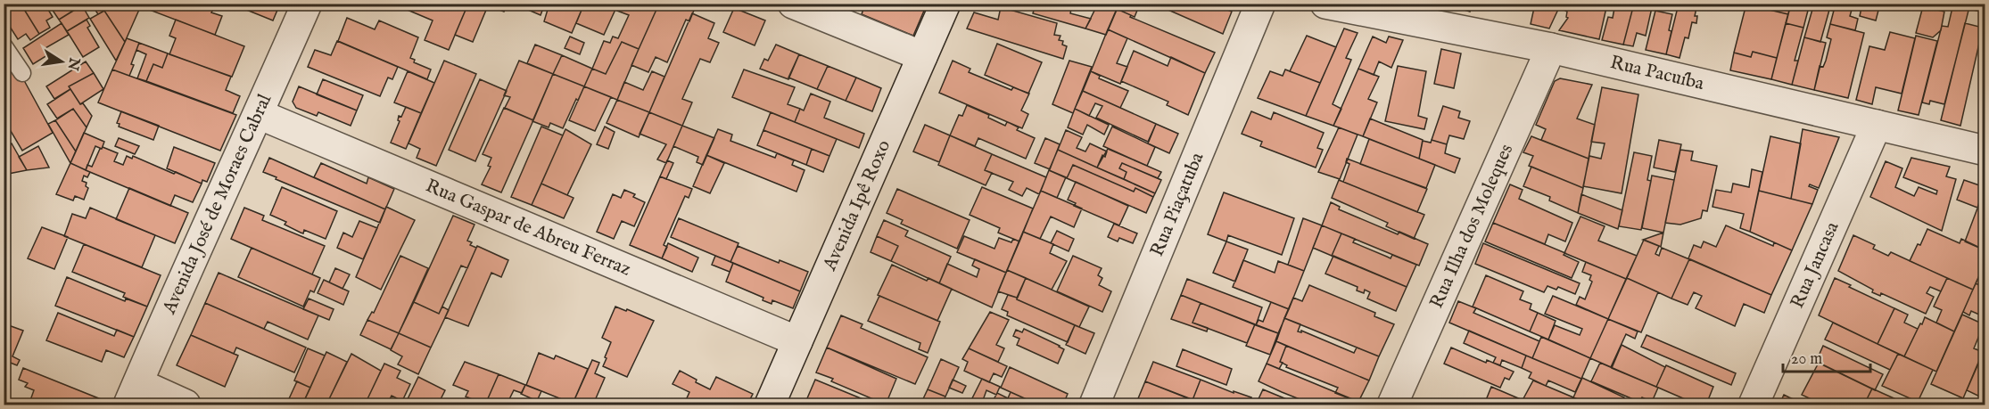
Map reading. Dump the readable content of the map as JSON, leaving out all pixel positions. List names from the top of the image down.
{
  "streets": {
    "street": [
      "Rua Pacuíba",
      "Avenida José de Moraes Cabral",
      "Avenida Ipê Roxo",
      "Rua Piaçatuba",
      "Rua Ilha dos Moleques",
      "Rua Gaspar de Abreu Ferraz",
      "Rua Jancasa"
    ]
  },
  "crossings": [
    ["Rua Pacuíba", "Rua Ilha dos Moleques"],
    ["Rua Pacuíba", "Rua Jancasa"],
    ["Avenida José de Moraes Cabral", "Rua Gaspar de Abreu Ferraz"],
    ["Avenida Ipê Roxo", "Rua Gaspar de Abreu Ferraz"]
  ],
  "scale_bar": "20 m",
  "north": "right"
}
